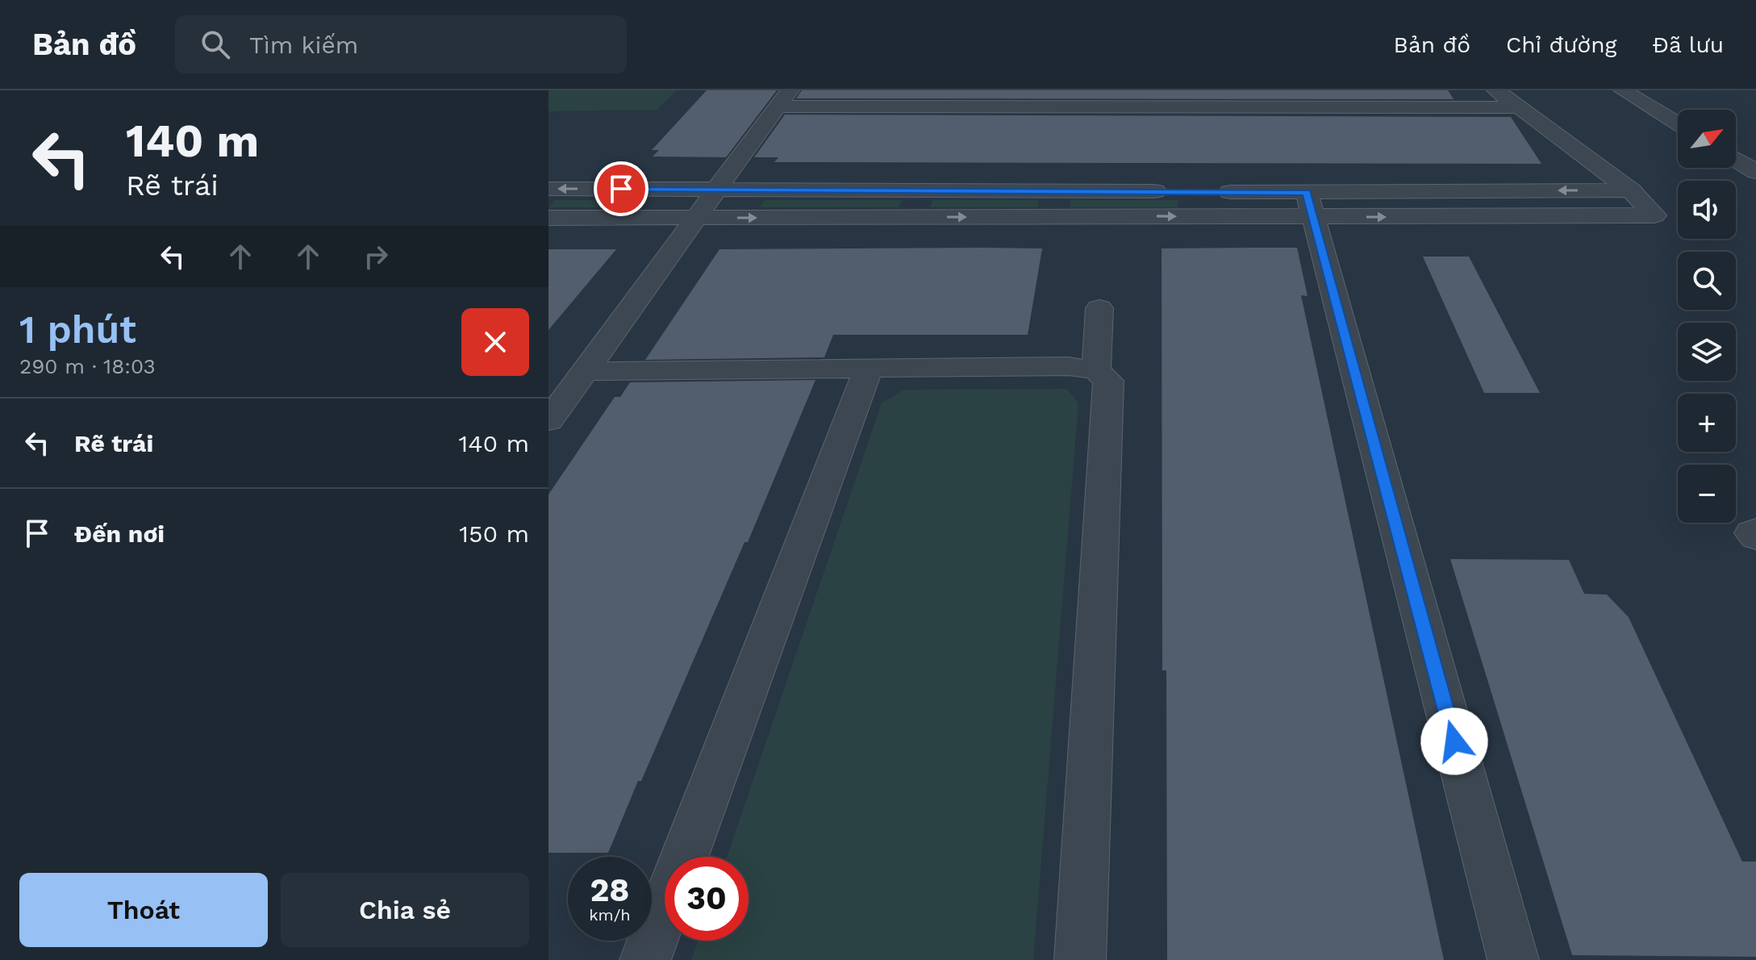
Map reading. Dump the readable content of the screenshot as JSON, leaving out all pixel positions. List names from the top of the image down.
{
  "north": "top right",
  "page": {
    "header": "Bản đồ",
    "search": "Tìm kiếm",
    "nav": ["Bản đồ", "Chỉ đường", "Đã lưu"],
    "turn": ["140 m", "Rẽ trái"],
    "map_buttons": ["+", "−"],
    "heading": ["1 phút", "290 m · 18:03"],
    "list": [
      {
        "name": "Rẽ trái",
        "value": "140 m"
      },
      {
        "name": "Đến nơi",
        "value": "150 m"
      }
    ],
    "speed": "28 km/h",
    "limit": "30",
    "buttons": ["Thoát", "Chia sẻ"]
  }
}
